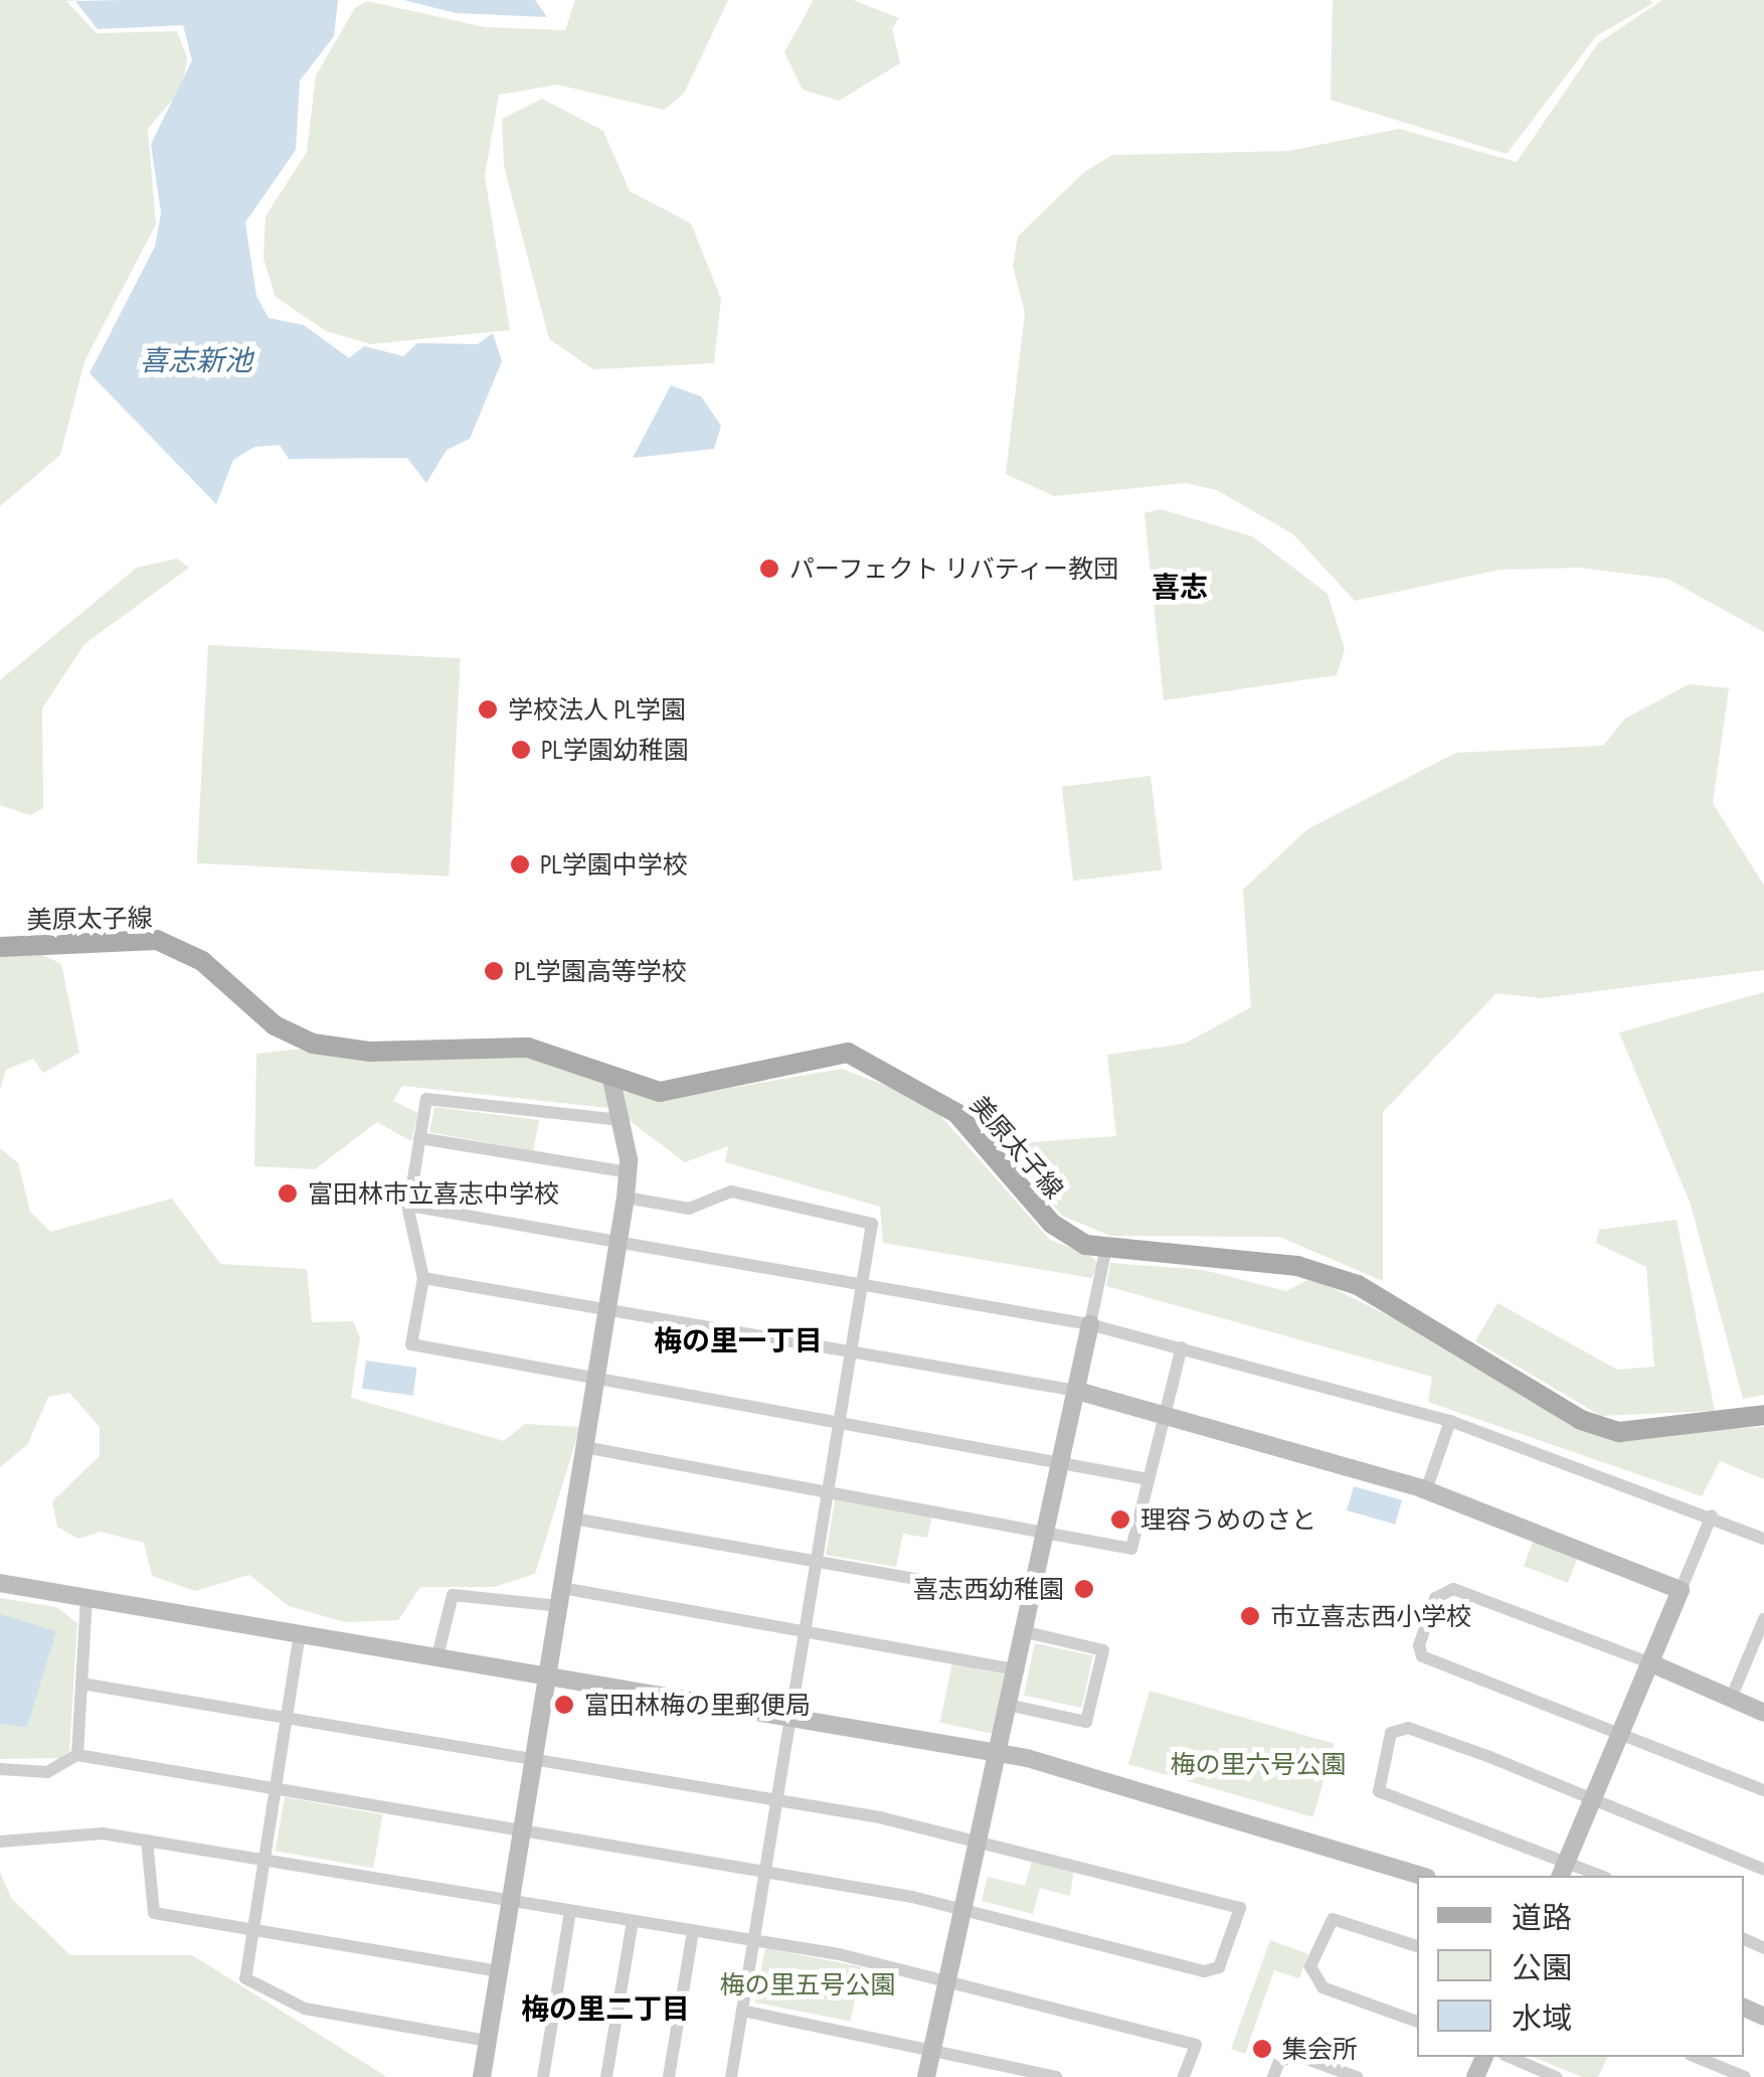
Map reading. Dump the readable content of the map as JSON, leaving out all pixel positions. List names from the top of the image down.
{
  "streets": {
    "main road": ["美原太子線"]
  },
  "districts": ["喜志", "梅の里一丁目", "梅の里二丁目"],
  "water": ["喜志新池"],
  "parks": ["梅の里六号公園", "梅の里五号公園"],
  "places": [
    "パーフェクト リバティー教団",
    "学校法人 PL学園",
    "PL学園幼稚園",
    "PL学園中学校",
    "PL学園高等学校",
    "富田林市立喜志中学校",
    "理容うめのさと",
    "喜志西幼稚園",
    "市立喜志西小学校",
    "富田林梅の里郵便局",
    "集会所"
  ],
  "legend": ["道路", "公園", "水域"]
}
